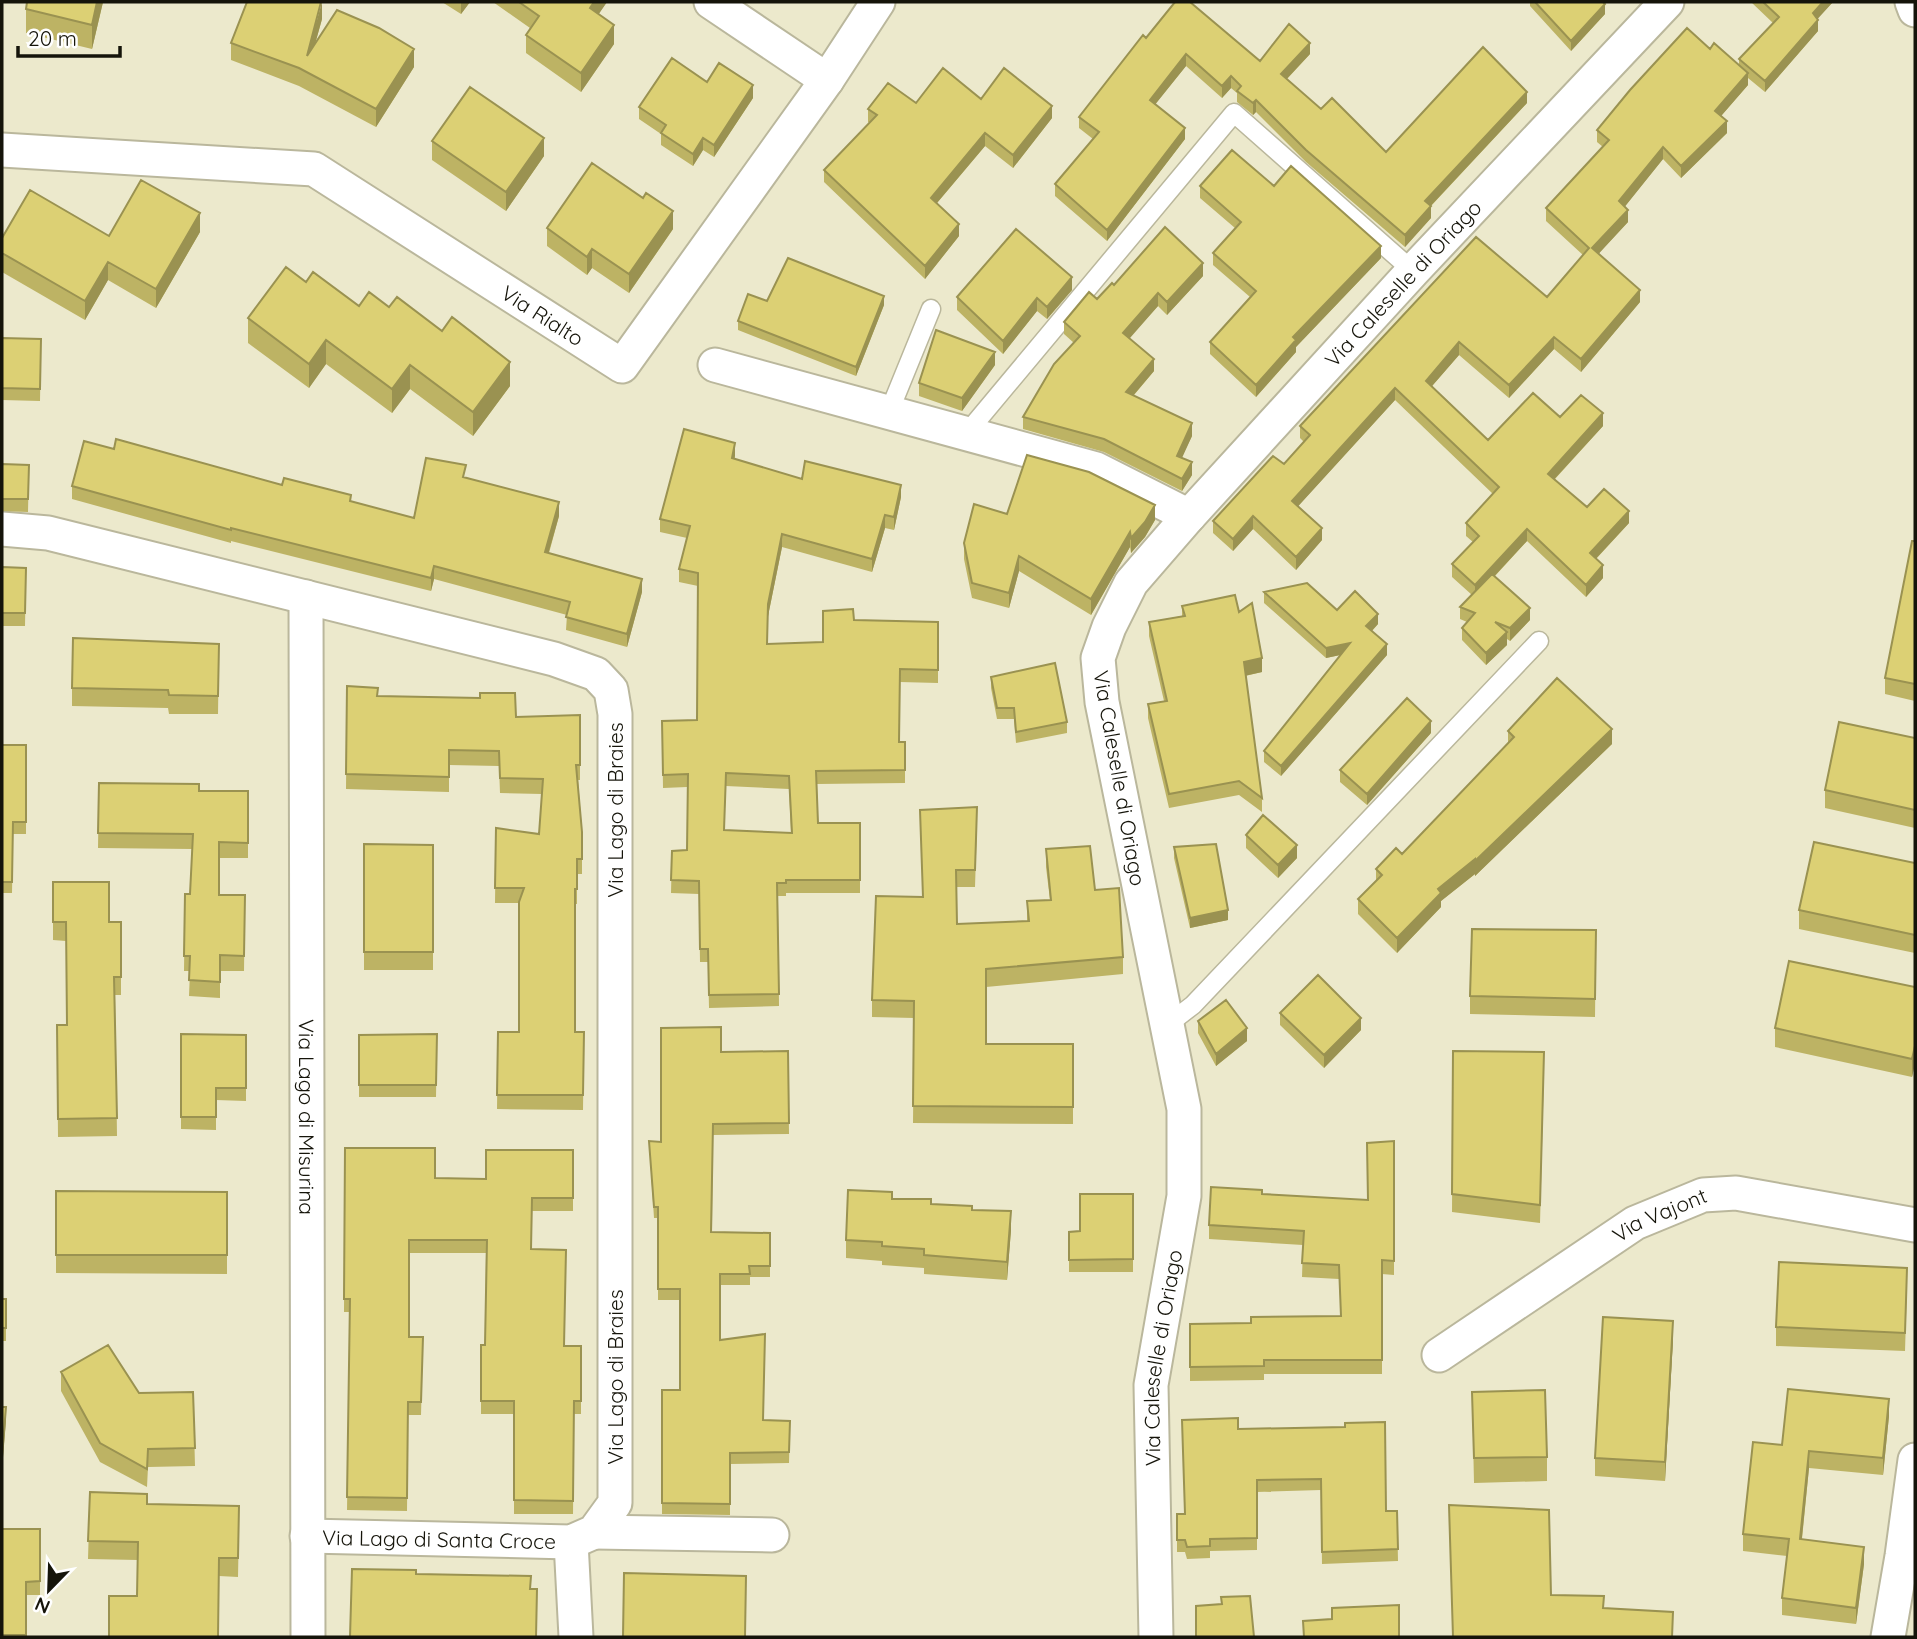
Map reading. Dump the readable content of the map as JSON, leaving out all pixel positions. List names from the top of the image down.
{
  "streets": {
    "street": [
      "Via Caleselle di Oriago",
      "Via Rialto",
      "Via Lago di Braies",
      "Via Lago di Misurina",
      "Via Vajont",
      "Via Lago di Santa Croce"
    ]
  },
  "crossings": [
    ["Via Lago di Braies", "Via Lago di Misurina"],
    ["Via Lago di Braies", "Via Lago di Santa Croce"],
    ["Via Lago di Misurina", "Via Lago di Santa Croce"]
  ],
  "scale_bar": "20 m",
  "north": "bottom left"
}
